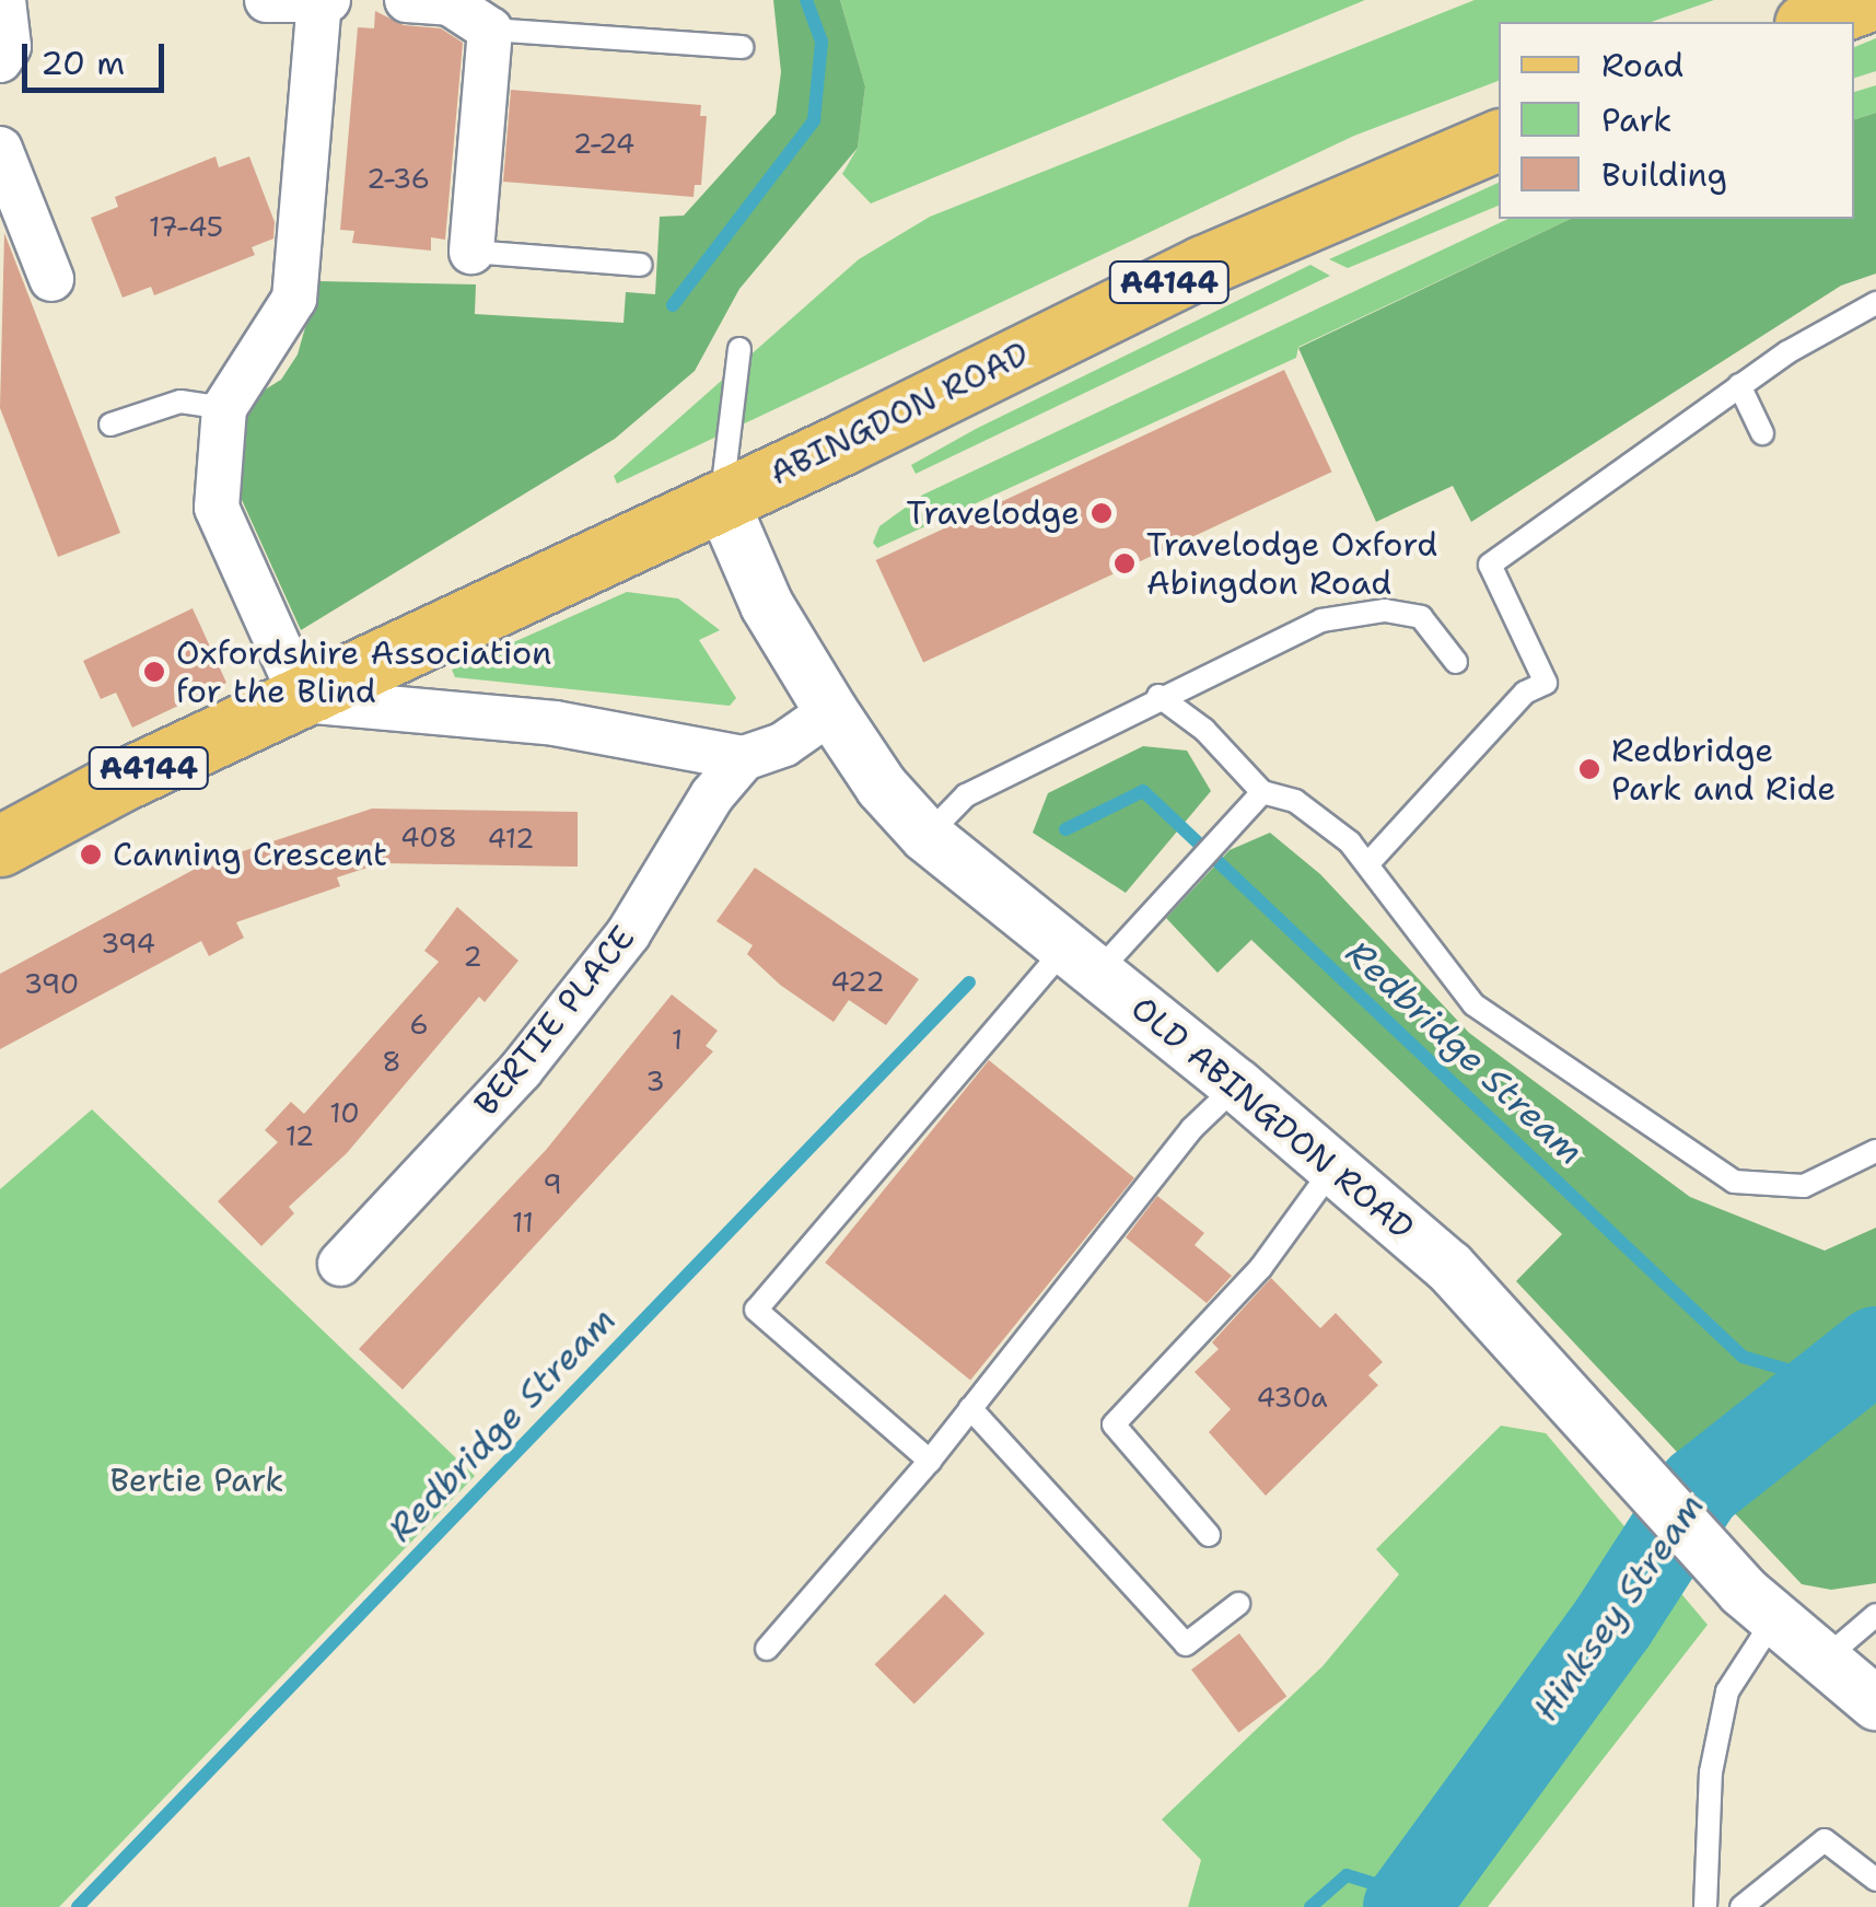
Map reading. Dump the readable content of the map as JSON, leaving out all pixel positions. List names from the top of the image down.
{
  "streets": {
    "main road": ["A4144", "ABINGDON ROAD"],
    "street": ["BERTIE PLACE", "OLD ABINGDON ROAD"]
  },
  "crossings": [
    ["ABINGDON ROAD", "BERTIE PLACE"],
    ["ABINGDON ROAD", "OLD ABINGDON ROAD"]
  ],
  "water": ["Redbridge Stream", "Hinksey Stream"],
  "parks": ["Bertie Park"],
  "places": [
    "Travelodge",
    "Travelodge Oxford Abingdon Road",
    "Oxfordshire Association for the Blind",
    "Redbridge Park and Ride",
    "Canning Crescent"
  ],
  "house_numbers": [
    "2-24",
    "2-36",
    "17-45",
    "408",
    "412",
    "394",
    "2",
    "422",
    "390",
    "6",
    "1",
    "8",
    "3",
    "10",
    "12",
    "9",
    "11",
    "430a"
  ],
  "legend": ["Road", "Park", "Building"],
  "scale_bar": "20 m"
}
